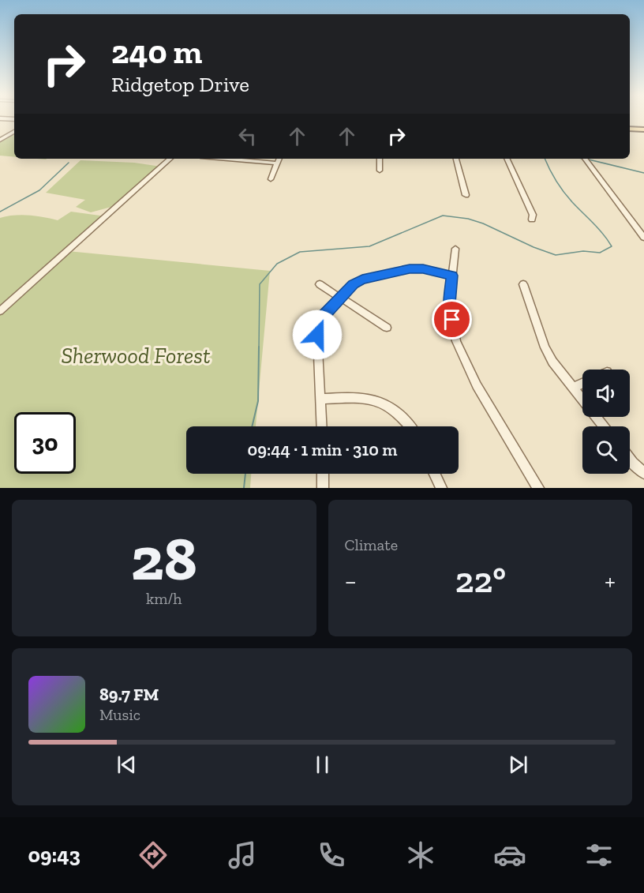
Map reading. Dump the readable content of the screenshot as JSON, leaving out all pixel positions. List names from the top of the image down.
{
  "parks": ["Sherwood Forest"],
  "page": {
    "turn": ["240 m", "Ridgetop Drive"],
    "limit": "30",
    "trip": "09:44 · 1 min · 310 m",
    "tile": [
      ["28", "km/h"],
      "Climate"
    ],
    "heat": ["−", "22°", "+"],
    "song": ["89.7 FM", "Music"],
    "tabs": "09:43"
  }
}
